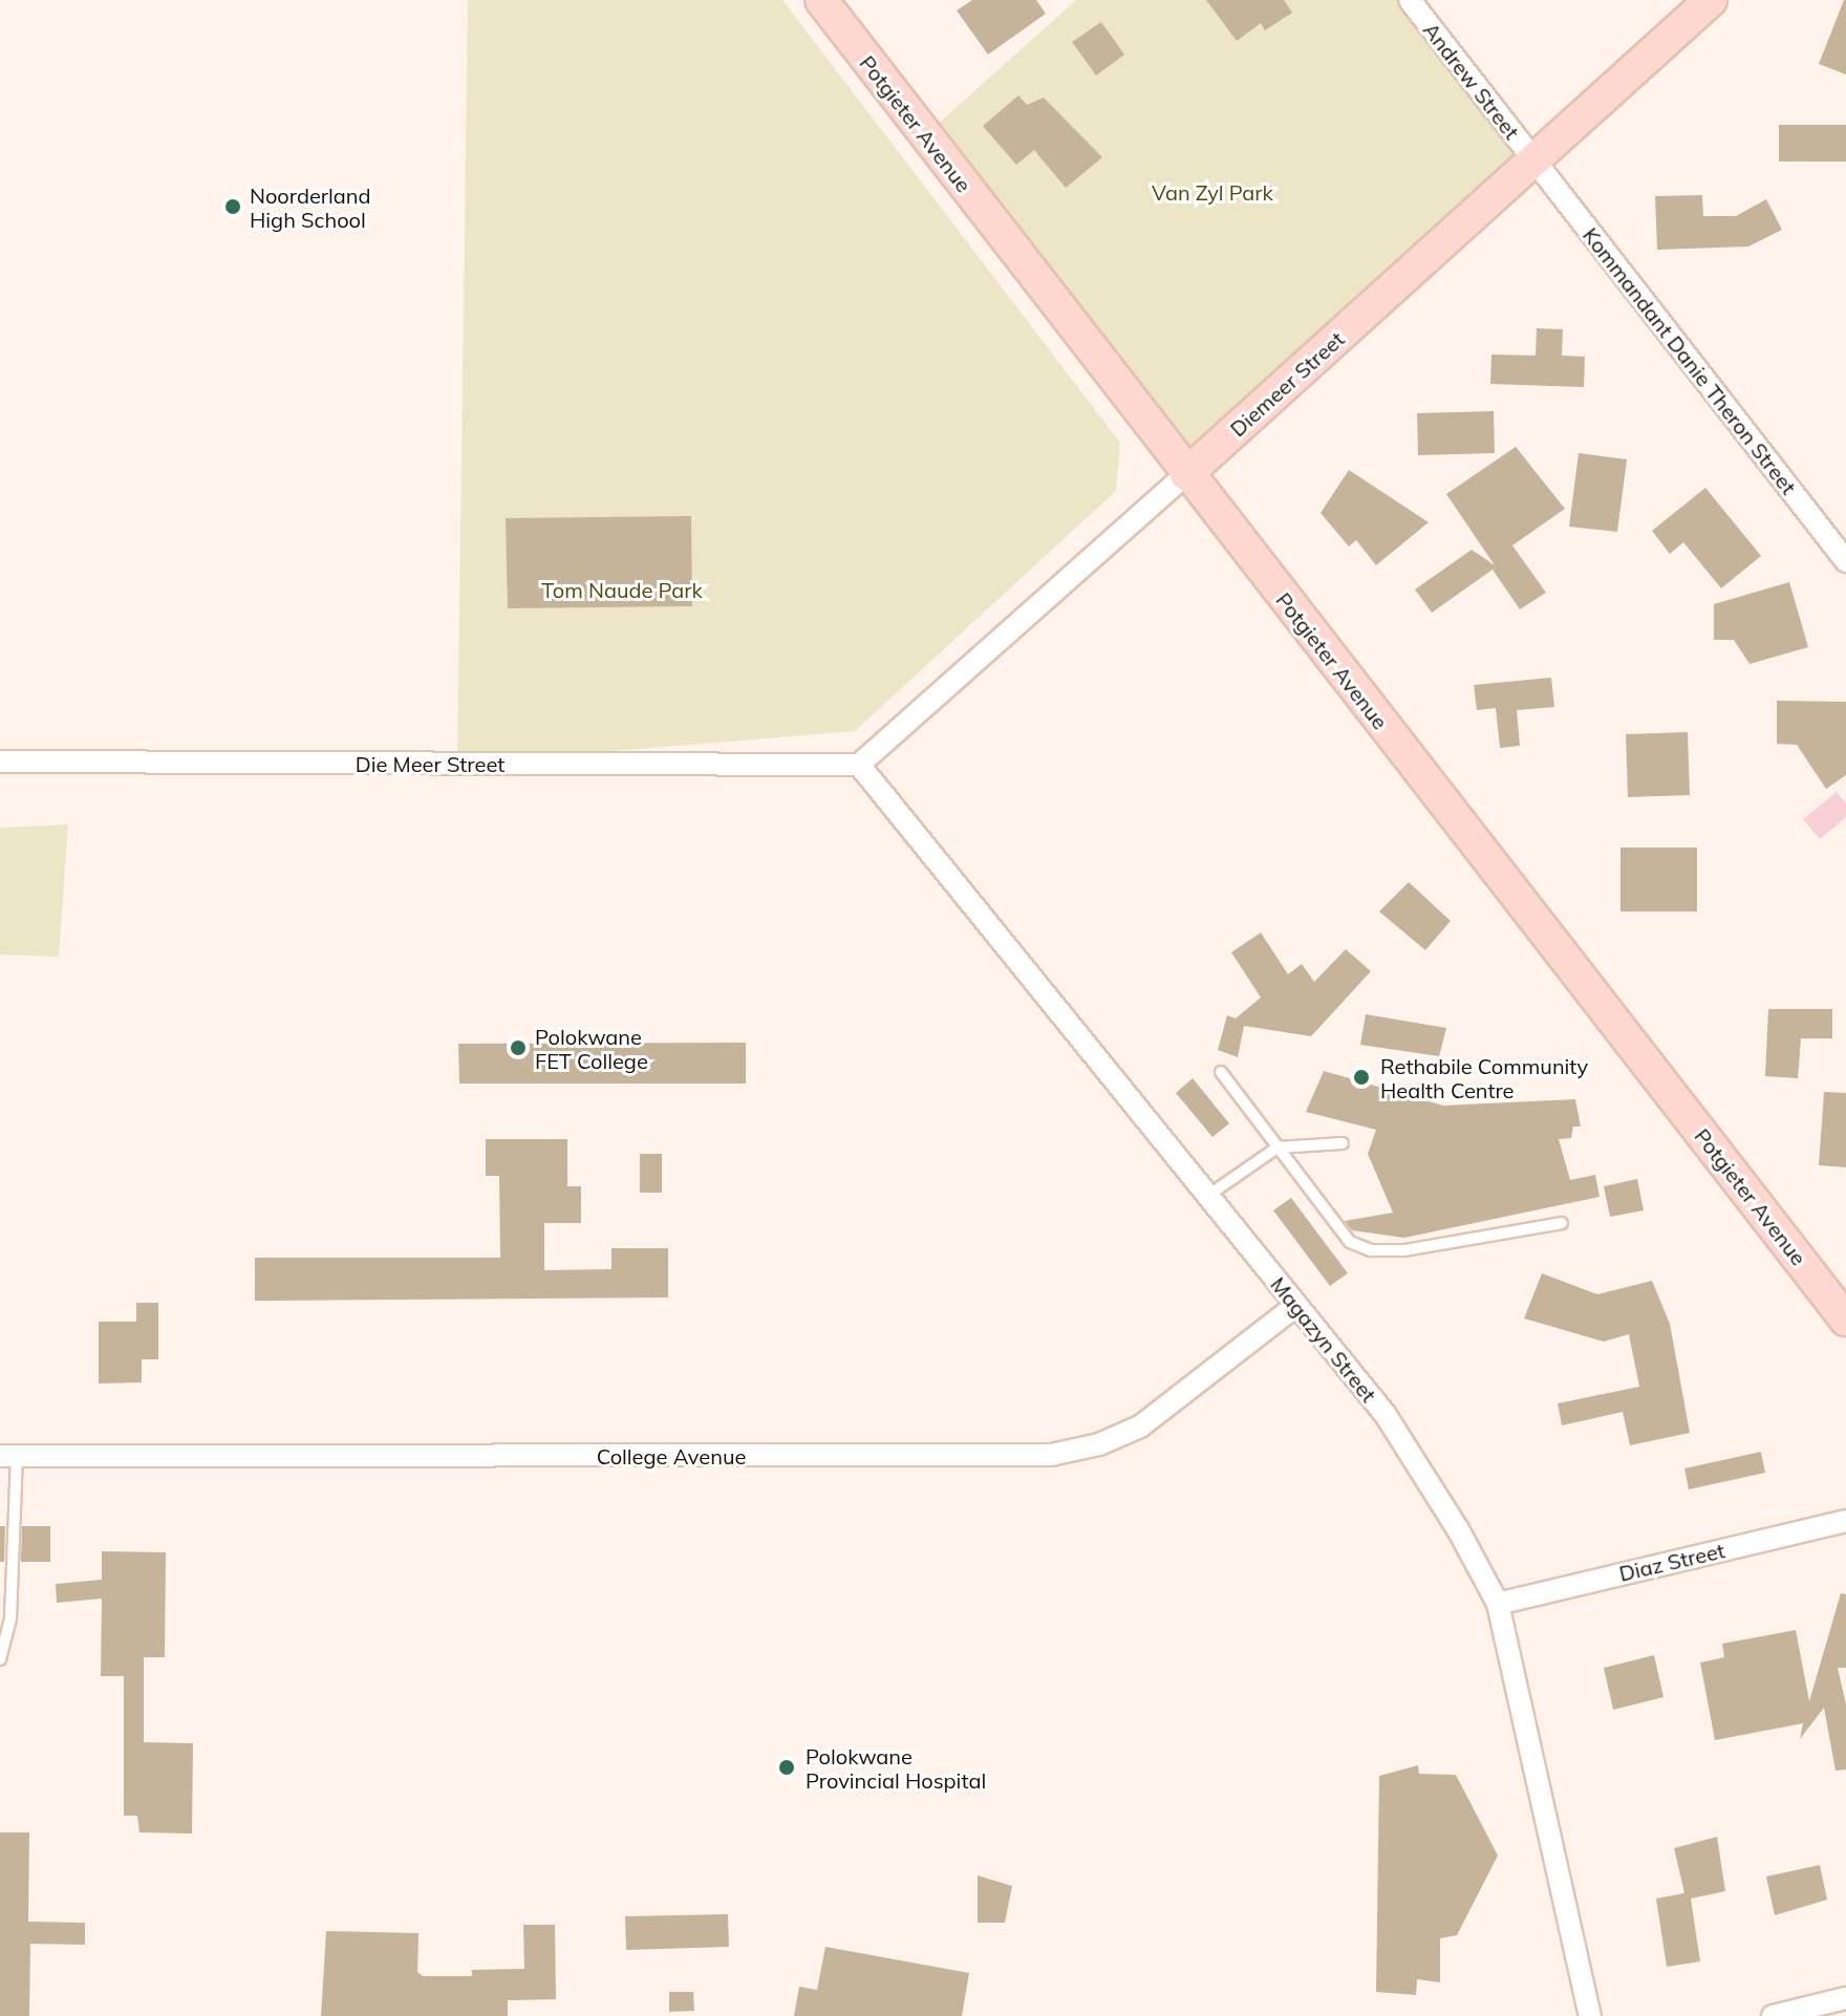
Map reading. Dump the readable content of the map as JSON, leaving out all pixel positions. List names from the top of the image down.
{
  "streets": {
    "street": [
      "Andrew Street",
      "Potgieter Avenue",
      "Kommandant Danie Theron Street",
      "Diemeer Street",
      "Die Meer Street",
      "Magazyn Street",
      "College Avenue",
      "Diaz Street"
    ]
  },
  "crossings": [
    ["Andrew Street", "Kommandant Danie Theron Street"],
    ["Andrew Street", "Diemeer Street"],
    ["Potgieter Avenue", "Diemeer Street"],
    ["Kommandant Danie Theron Street", "Diemeer Street"],
    ["Diemeer Street", "Die Meer Street"],
    ["Diemeer Street", "Magazyn Street"],
    ["Die Meer Street", "Magazyn Street"],
    ["Magazyn Street", "College Avenue"],
    ["Magazyn Street", "Diaz Street"]
  ],
  "parks": ["Van Zyl Park", "Tom Naude Park"],
  "places": [
    "Noorderland High School",
    "Polokwane FET College",
    "Rethabile Community Health Centre",
    "Polokwane Provincial Hospital"
  ]
}
